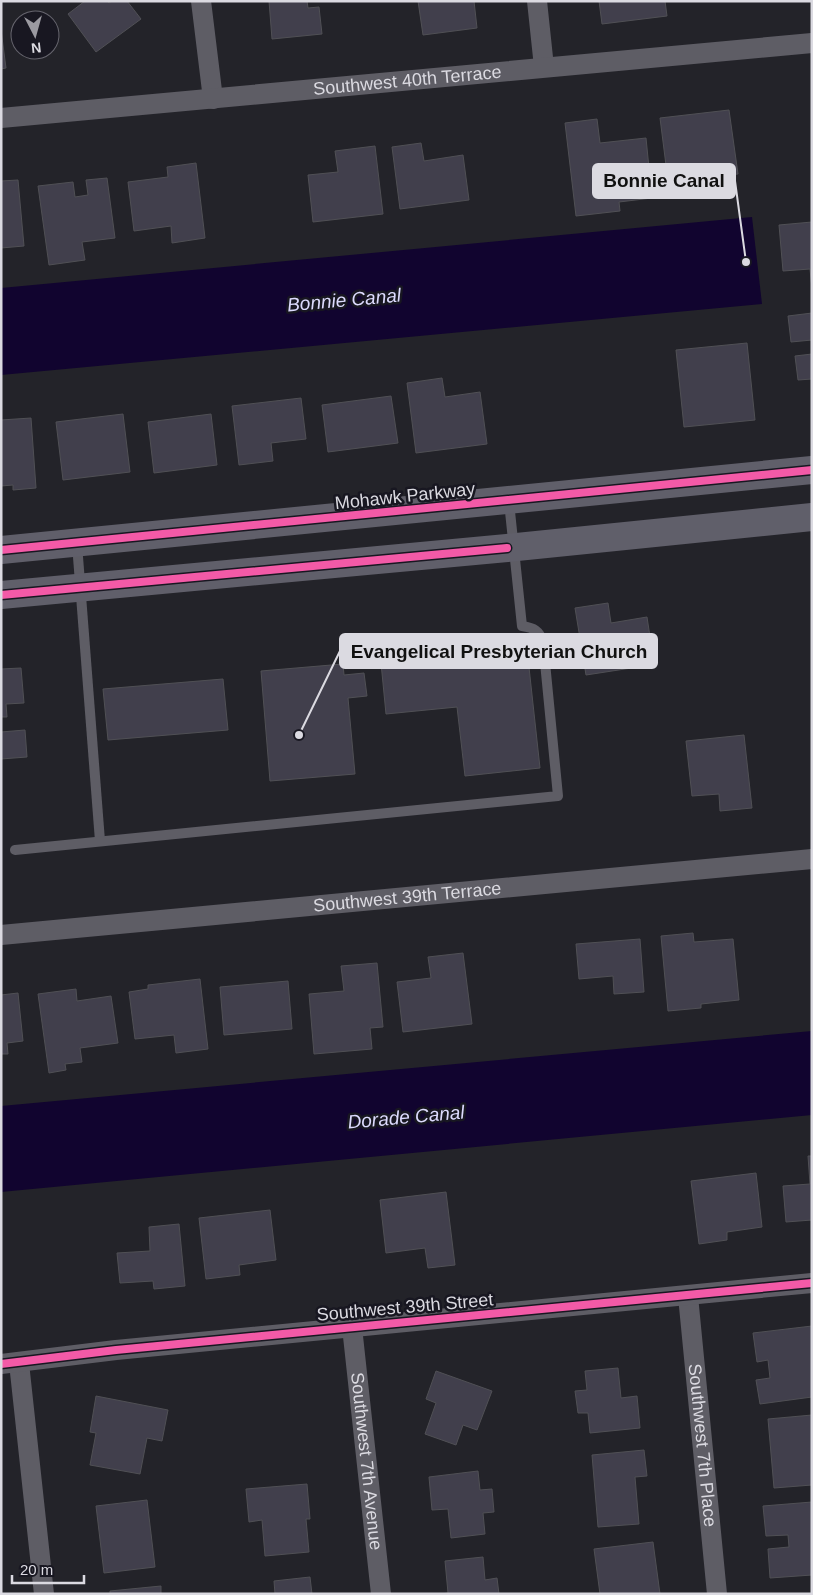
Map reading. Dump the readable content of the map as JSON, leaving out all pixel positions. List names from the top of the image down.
{
  "streets": {
    "street": [
      "Southwest 40th Terrace",
      "Mohawk Parkway",
      "Southwest 39th Terrace",
      "Southwest 39th Street",
      "Southwest 7th Place",
      "Southwest 7th Avenue"
    ]
  },
  "crossings": [
    ["Southwest 39th Street", "Southwest 7th Place"],
    ["Southwest 39th Street", "Southwest 7th Avenue"]
  ],
  "water": ["Bonnie Canal", "Dorade Canal"],
  "places": ["Bonnie Canal", "Evangelical Presbyterian Church"],
  "scale_bar": "20 m",
  "north": "bottom"
}
